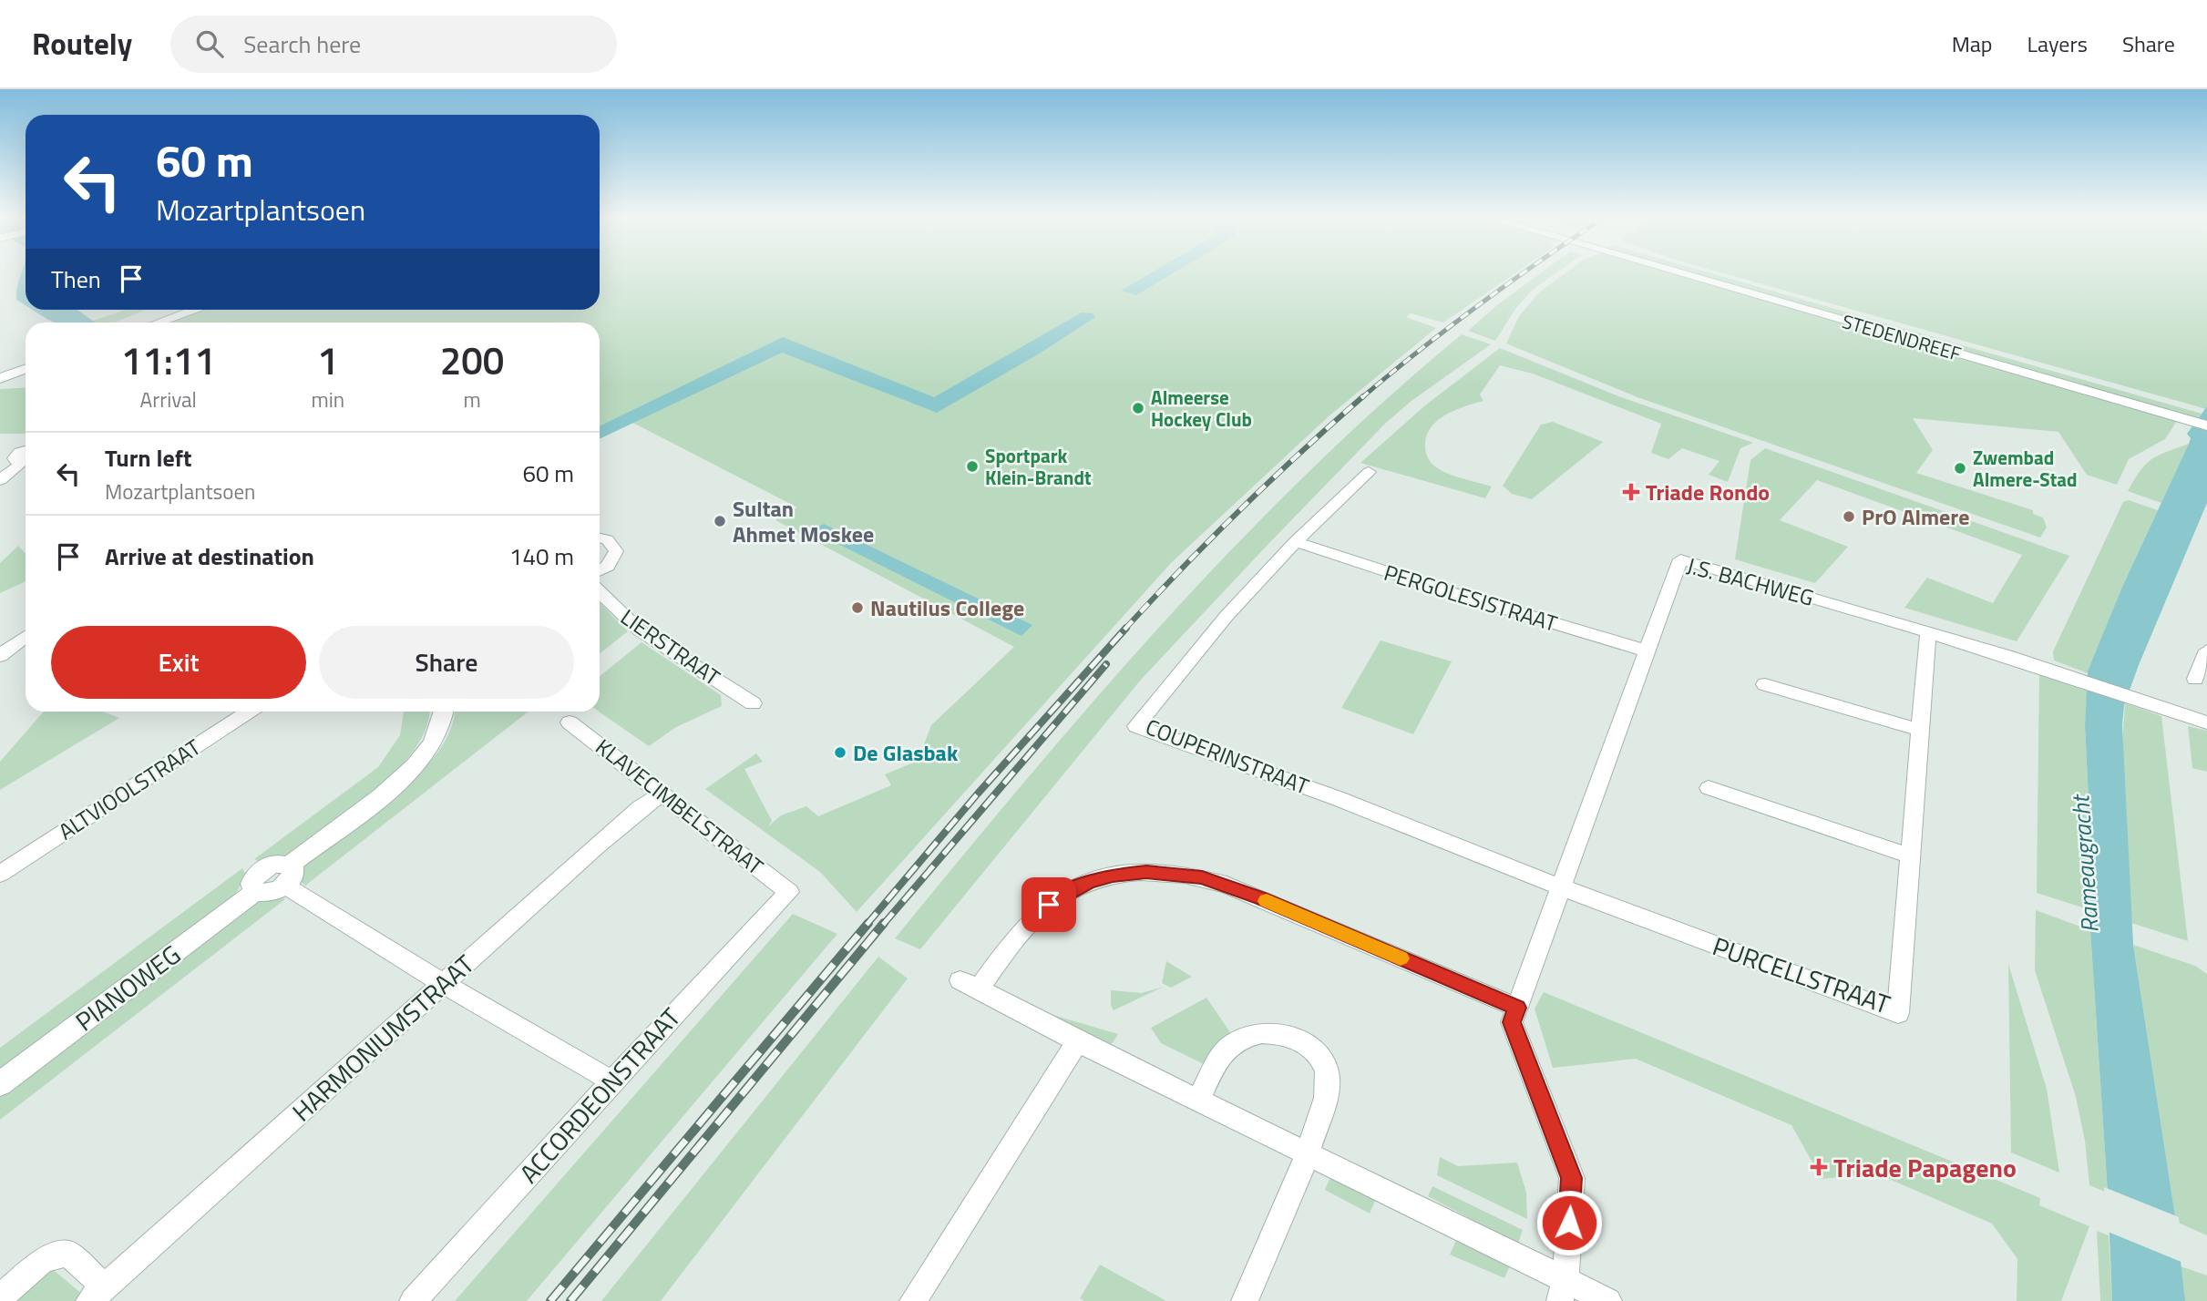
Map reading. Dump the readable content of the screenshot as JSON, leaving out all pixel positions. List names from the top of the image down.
{
  "streets": {
    "main road": ["STEDENDREEF", "PIANOWEG"],
    "street": [
      "J.S. BACHWEG",
      "PERGOLESISTRAAT",
      "LIERSTRAAT",
      "COUPERINSTRAAT",
      "ALTVIOOLSTRAAT",
      "KLAVECIMBELSTRAAT",
      "PURCELLSTRAAT",
      "HARMONIUMSTRAAT",
      "ACCORDEONSTRAAT"
    ]
  },
  "crossings": [
    ["J.S. BACHWEG", "PERGOLESISTRAAT"],
    ["J.S. BACHWEG", "COUPERINSTRAAT"],
    ["J.S. BACHWEG", "PURCELLSTRAAT"],
    ["PERGOLESISTRAAT", "COUPERINSTRAAT"],
    ["COUPERINSTRAAT", "PURCELLSTRAAT"],
    ["KLAVECIMBELSTRAAT", "HARMONIUMSTRAAT"],
    ["KLAVECIMBELSTRAAT", "ACCORDEONSTRAAT"]
  ],
  "water": ["Rameaugracht"],
  "places": {
    "other": [
      "Almeerse Hockey Club",
      "Sportpark Klein-Brandt",
      "Zwembad Almere-Stad",
      "PrO Almere",
      "Sultan Ahmet Moskee",
      "Nautilus College",
      "De Glasbak"
    ],
    "health": ["Triade Rondo", "Triade Papageno"]
  },
  "page": {
    "header": "Routely",
    "search": "Search here",
    "nav": ["Map", "Layers", "Share"],
    "turn": ["60 m", "Mozartplantsoen"],
    "then": "Then",
    "eta": [
      "11:11",
      "Arrival",
      "1",
      "min",
      "200",
      "m"
    ],
    "list": [
      {
        "name": "Turn left",
        "note": "Mozartplantsoen",
        "value": "60 m"
      },
      {
        "name": "Arrive at destination",
        "value": "140 m"
      }
    ],
    "buttons": ["Exit", "Share"]
  }
}
